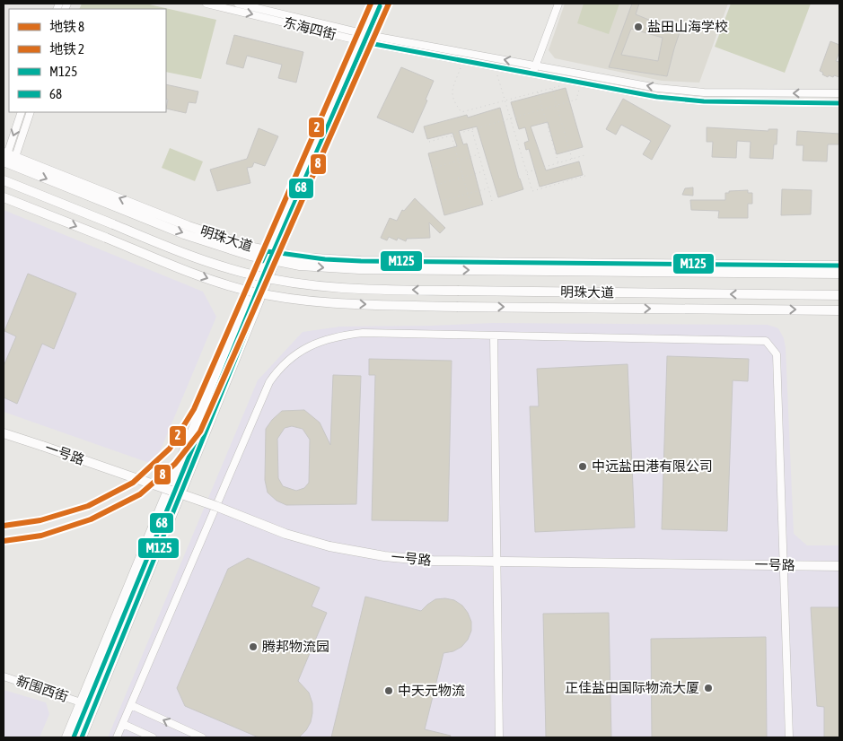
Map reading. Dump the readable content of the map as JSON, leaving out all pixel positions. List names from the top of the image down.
{
  "streets": {
    "street": [
      "东海四街",
      "明珠大道",
      "一号路",
      "新围西街"
    ]
  },
  "places": [
    "盐田山海学校",
    "中远盐田港有限公司",
    "腾邦物流园",
    "正佳盐田国际物流大厦",
    "中天元物流"
  ],
  "lines": [
    "metro line 8",
    "metro line 2",
    "transit line 68",
    "transit line M125"
  ],
  "legend": [
    "地铁 8",
    "地铁 2",
    "M125",
    "68"
  ]
}
